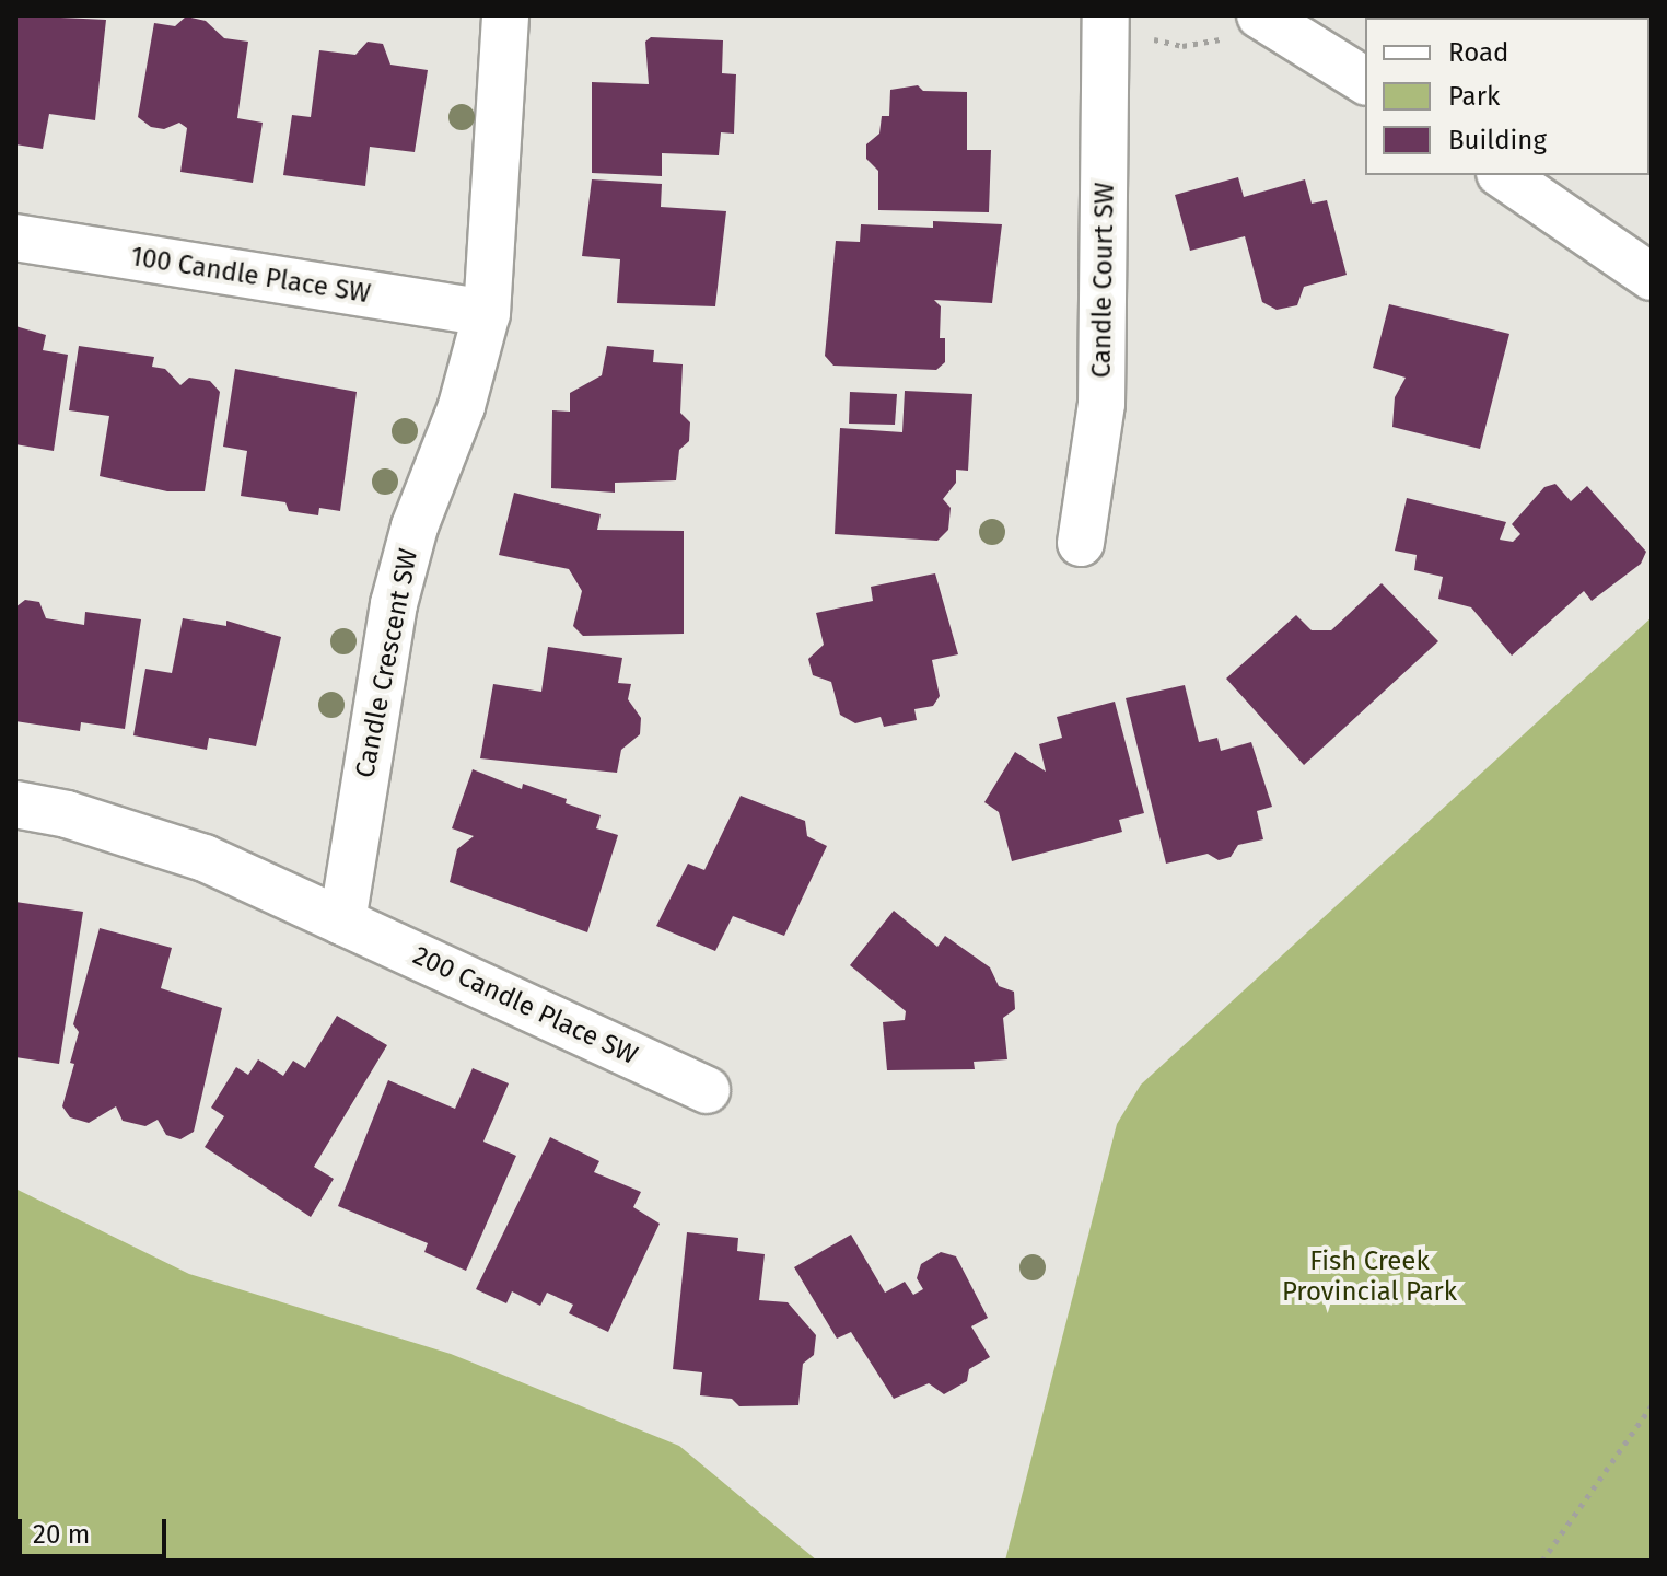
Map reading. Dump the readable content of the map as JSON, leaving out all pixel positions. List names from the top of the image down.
{
  "streets": {
    "street": [
      "100 Candle Place SW",
      "Candle Court SW",
      "Candle Crescent SW",
      "200 Candle Place SW"
    ]
  },
  "crossings": [
    ["100 Candle Place SW", "Candle Crescent SW"],
    ["Candle Crescent SW", "200 Candle Place SW"]
  ],
  "parks": ["Fish Creek Provincial Park"],
  "legend": ["Road", "Park", "Building"],
  "scale_bar": "20 m"
}
